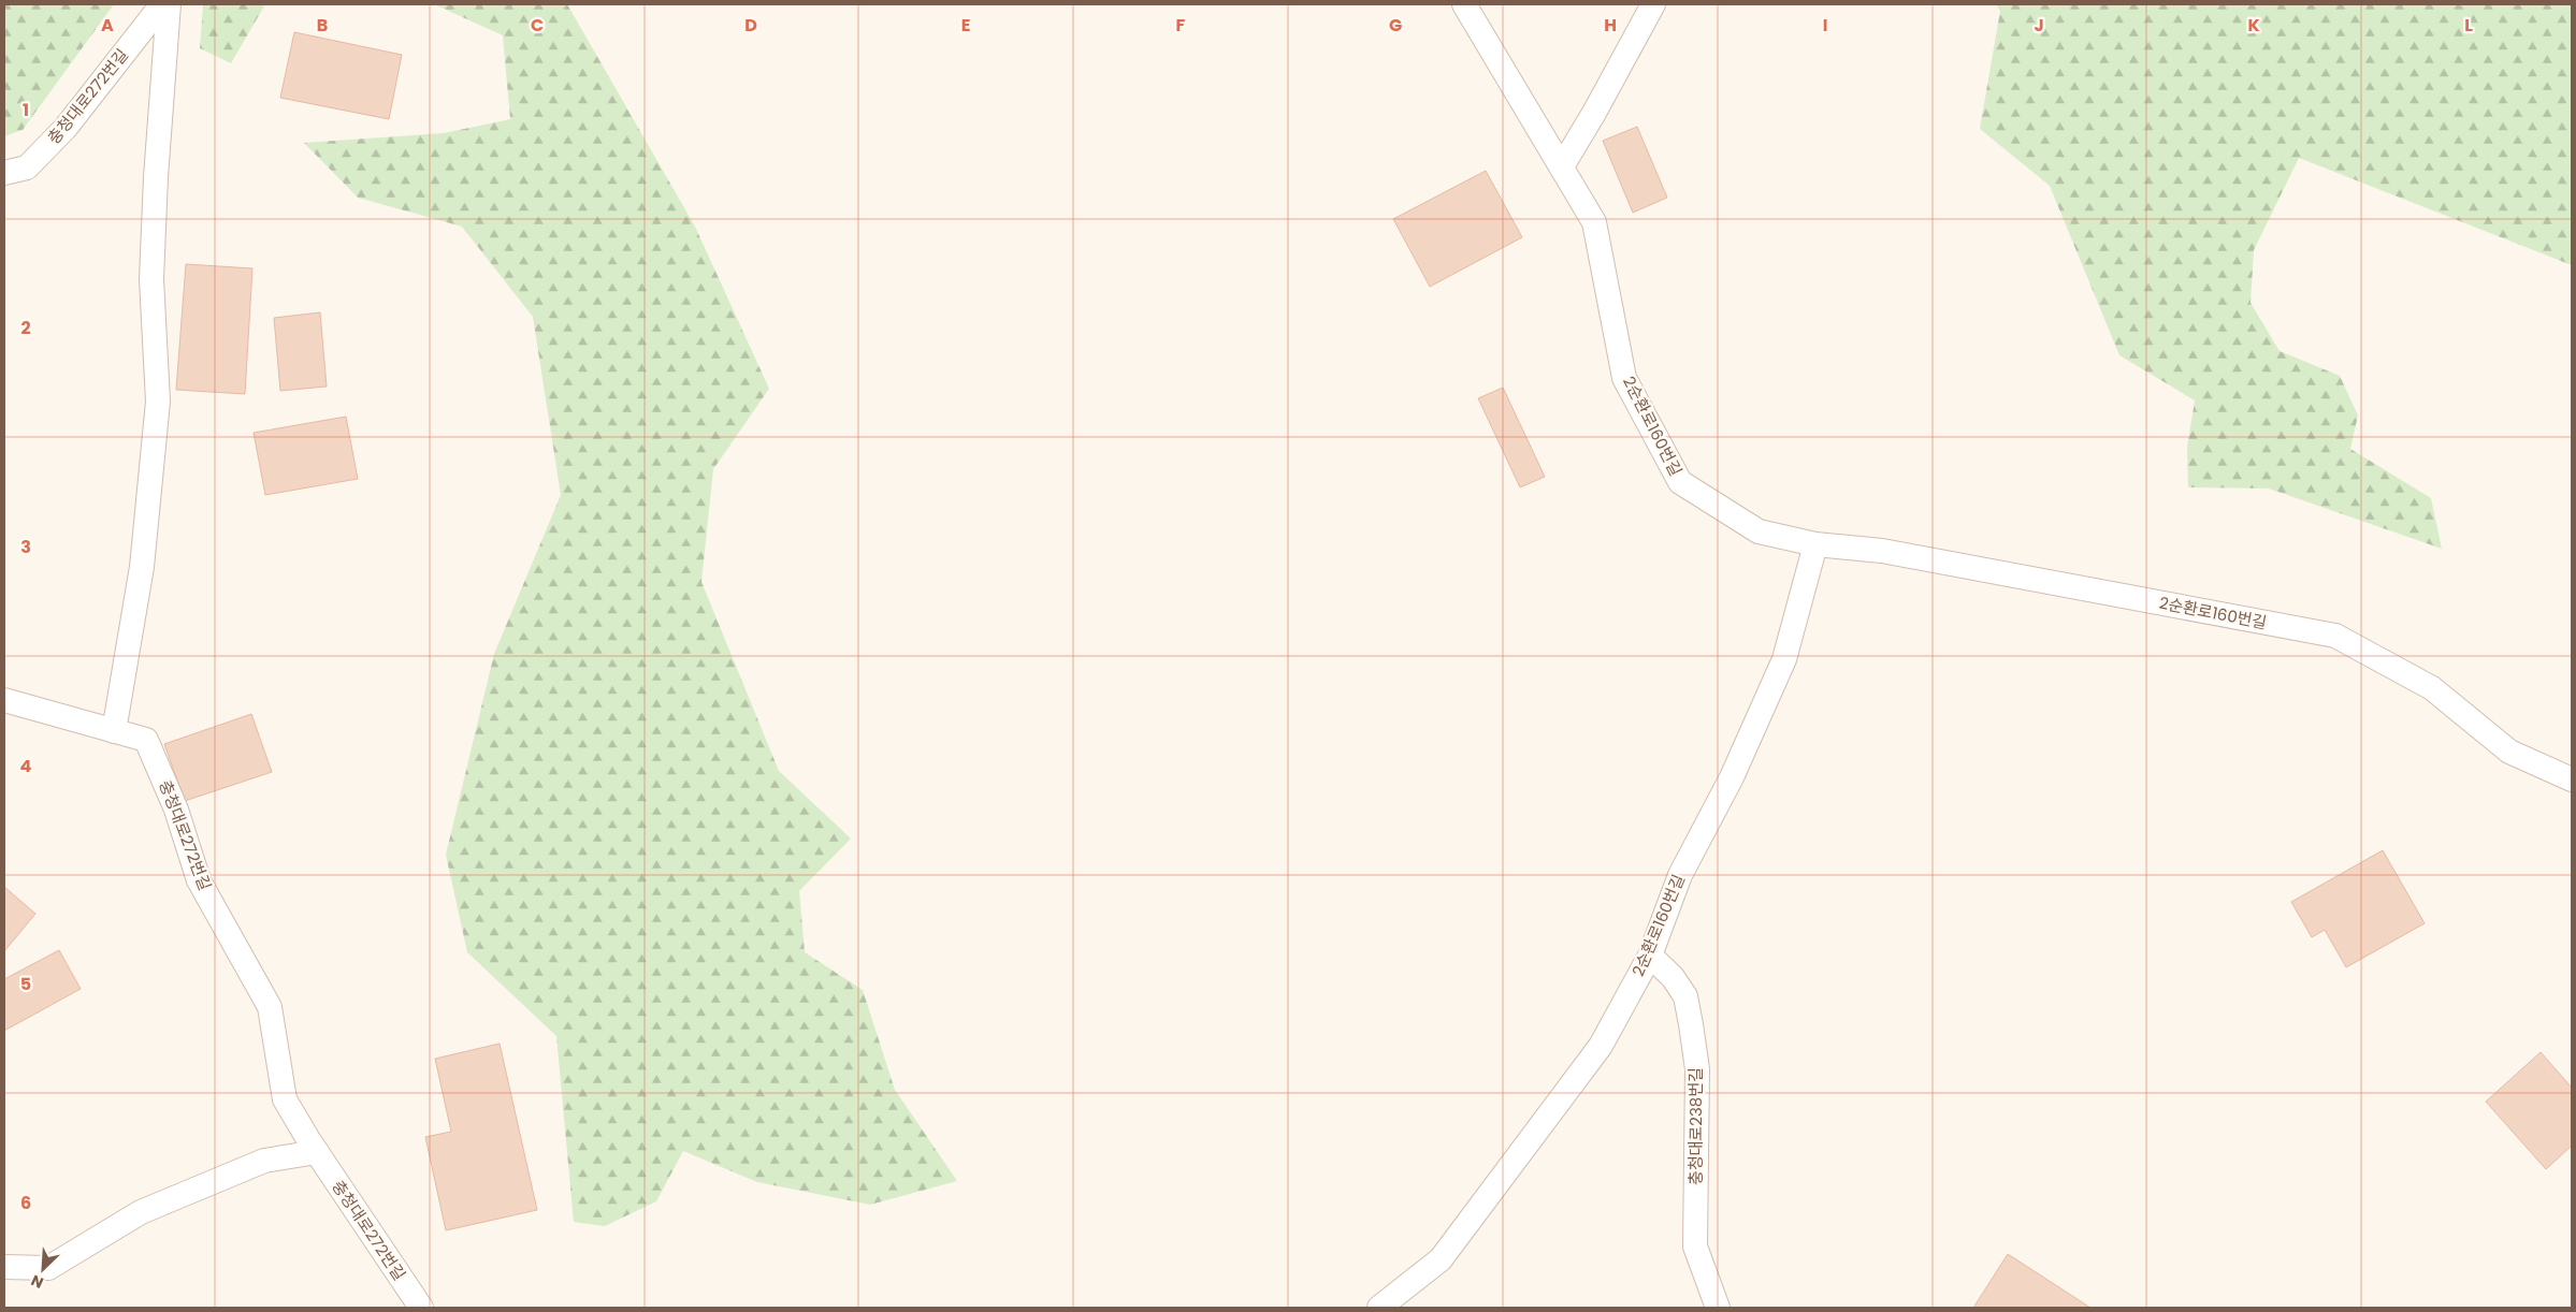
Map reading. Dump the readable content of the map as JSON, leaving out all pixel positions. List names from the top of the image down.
{
  "streets": {
    "lane": ["충청대로272번길", "2순환로160번길", "충청대로238번길"]
  },
  "crossings": [
    ["2순환로160번길", "충청대로238번길"]
  ],
  "north": "bottom left",
  "grid": {
    "columns": [
      "A",
      "B",
      "C",
      "D",
      "E",
      "F",
      "G",
      "H",
      "I",
      "J",
      "K",
      "L"
    ],
    "rows": [
      "1",
      "2",
      "3",
      "4",
      "5",
      "6"
    ]
  }
}
